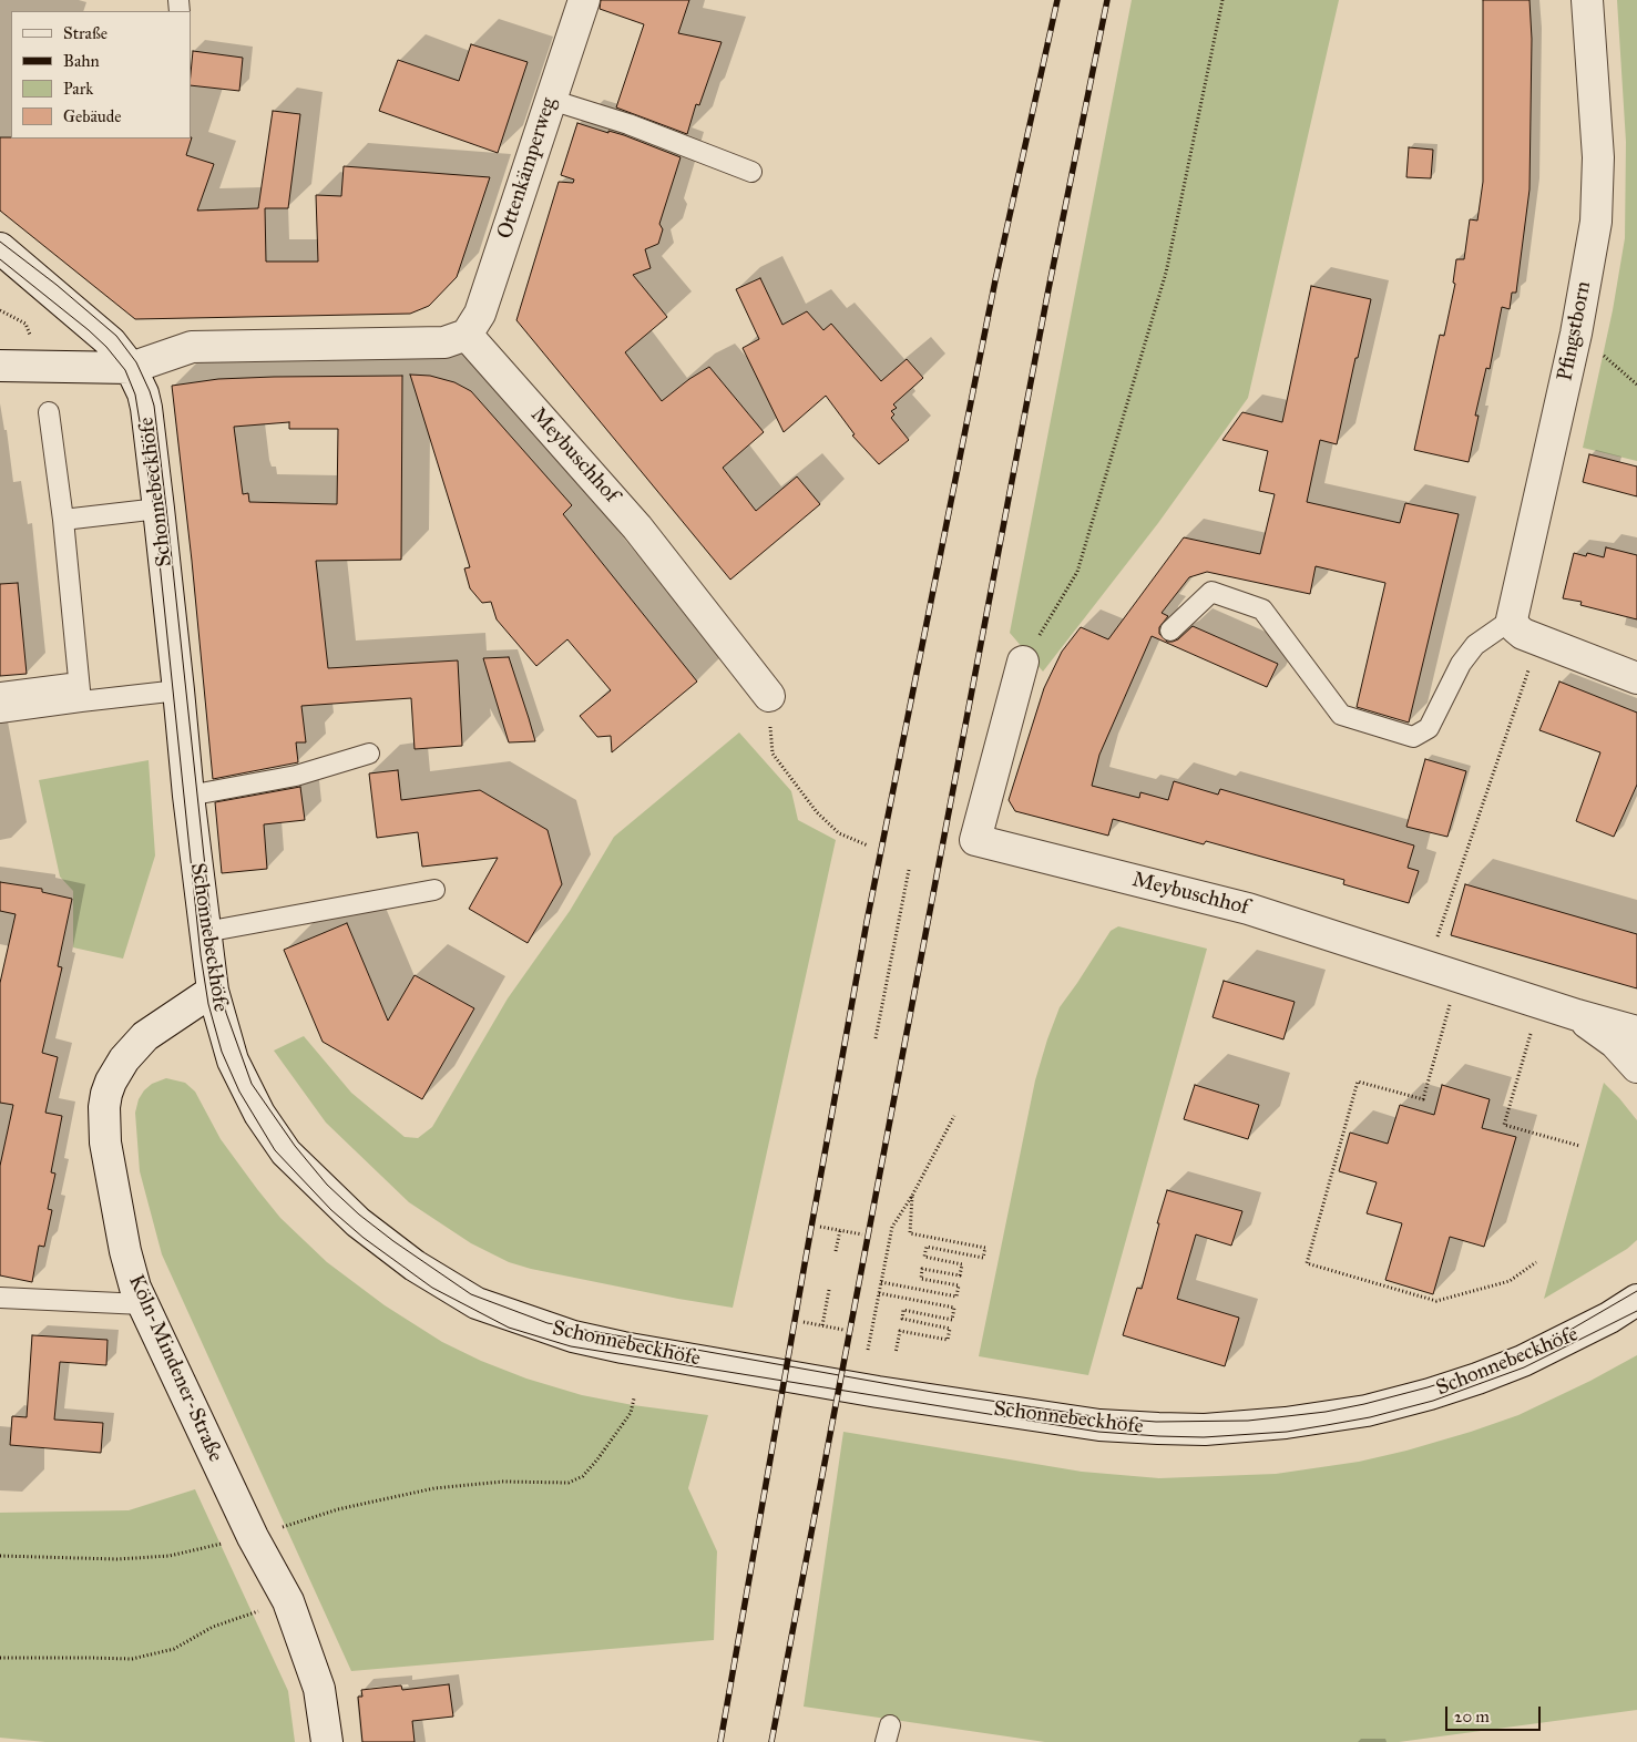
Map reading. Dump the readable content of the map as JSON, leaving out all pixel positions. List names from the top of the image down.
{
  "streets": {
    "street": [
      "Ottenkämperweg",
      "Pfingstborn",
      "Meybuschhof",
      "Schonnebeckhöfe",
      "Köln-Mindener-Straße"
    ]
  },
  "crossings": [
    ["Ottenkämperweg", "Meybuschhof"],
    ["Schonnebeckhöfe", "Köln-Mindener-Straße"]
  ],
  "legend": [
    "Straße",
    "Bahn",
    "Park",
    "Gebäude"
  ],
  "scale_bar": "20 m"
}
